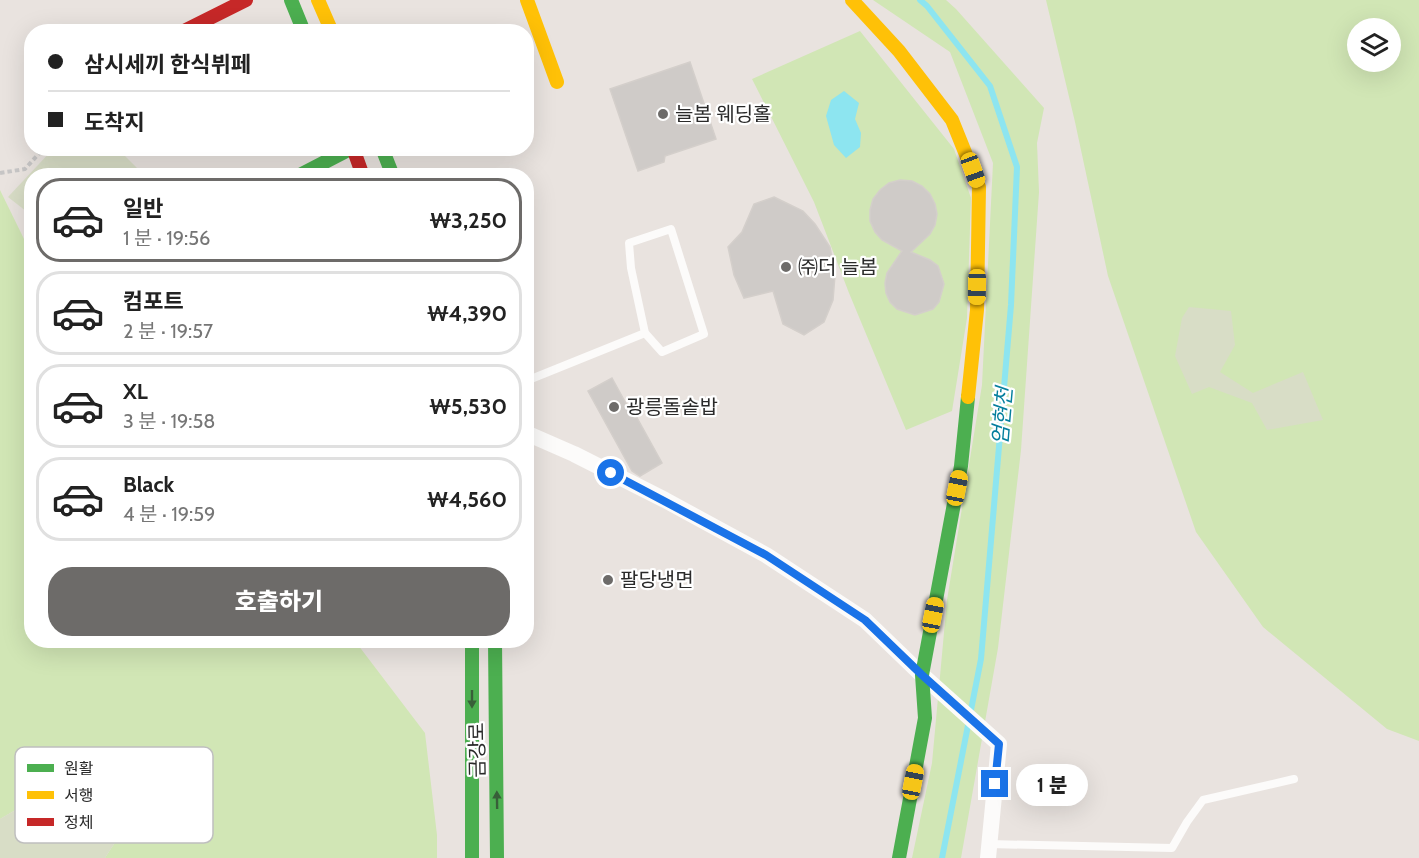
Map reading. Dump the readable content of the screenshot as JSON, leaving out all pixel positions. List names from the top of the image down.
{
  "streets": {
    "street": ["금강로"]
  },
  "water": ["엄현천"],
  "places": [
    "늘봄 웨딩홀",
    "㈜더 늘봄",
    "광릉돌솥밥",
    "팔당냉면"
  ],
  "legend": ["원활", "서행", "정체"],
  "page": {
    "banner": ["삼시세끼 한식뷔페", "도착지"],
    "list": [
      {
        "name": "일반",
        "note": "1 분 · 19:56",
        "value": "₩3,250"
      },
      {
        "name": "컴포트",
        "note": "2 분 · 19:57",
        "value": "₩4,390"
      },
      {
        "name": "XL",
        "note": "3 분 · 19:58",
        "value": "₩5,530"
      },
      {
        "name": "Black",
        "note": "4 분 · 19:59",
        "value": "₩4,560"
      }
    ],
    "buttons": "호출하기",
    "bubble": "1 분"
  }
}
